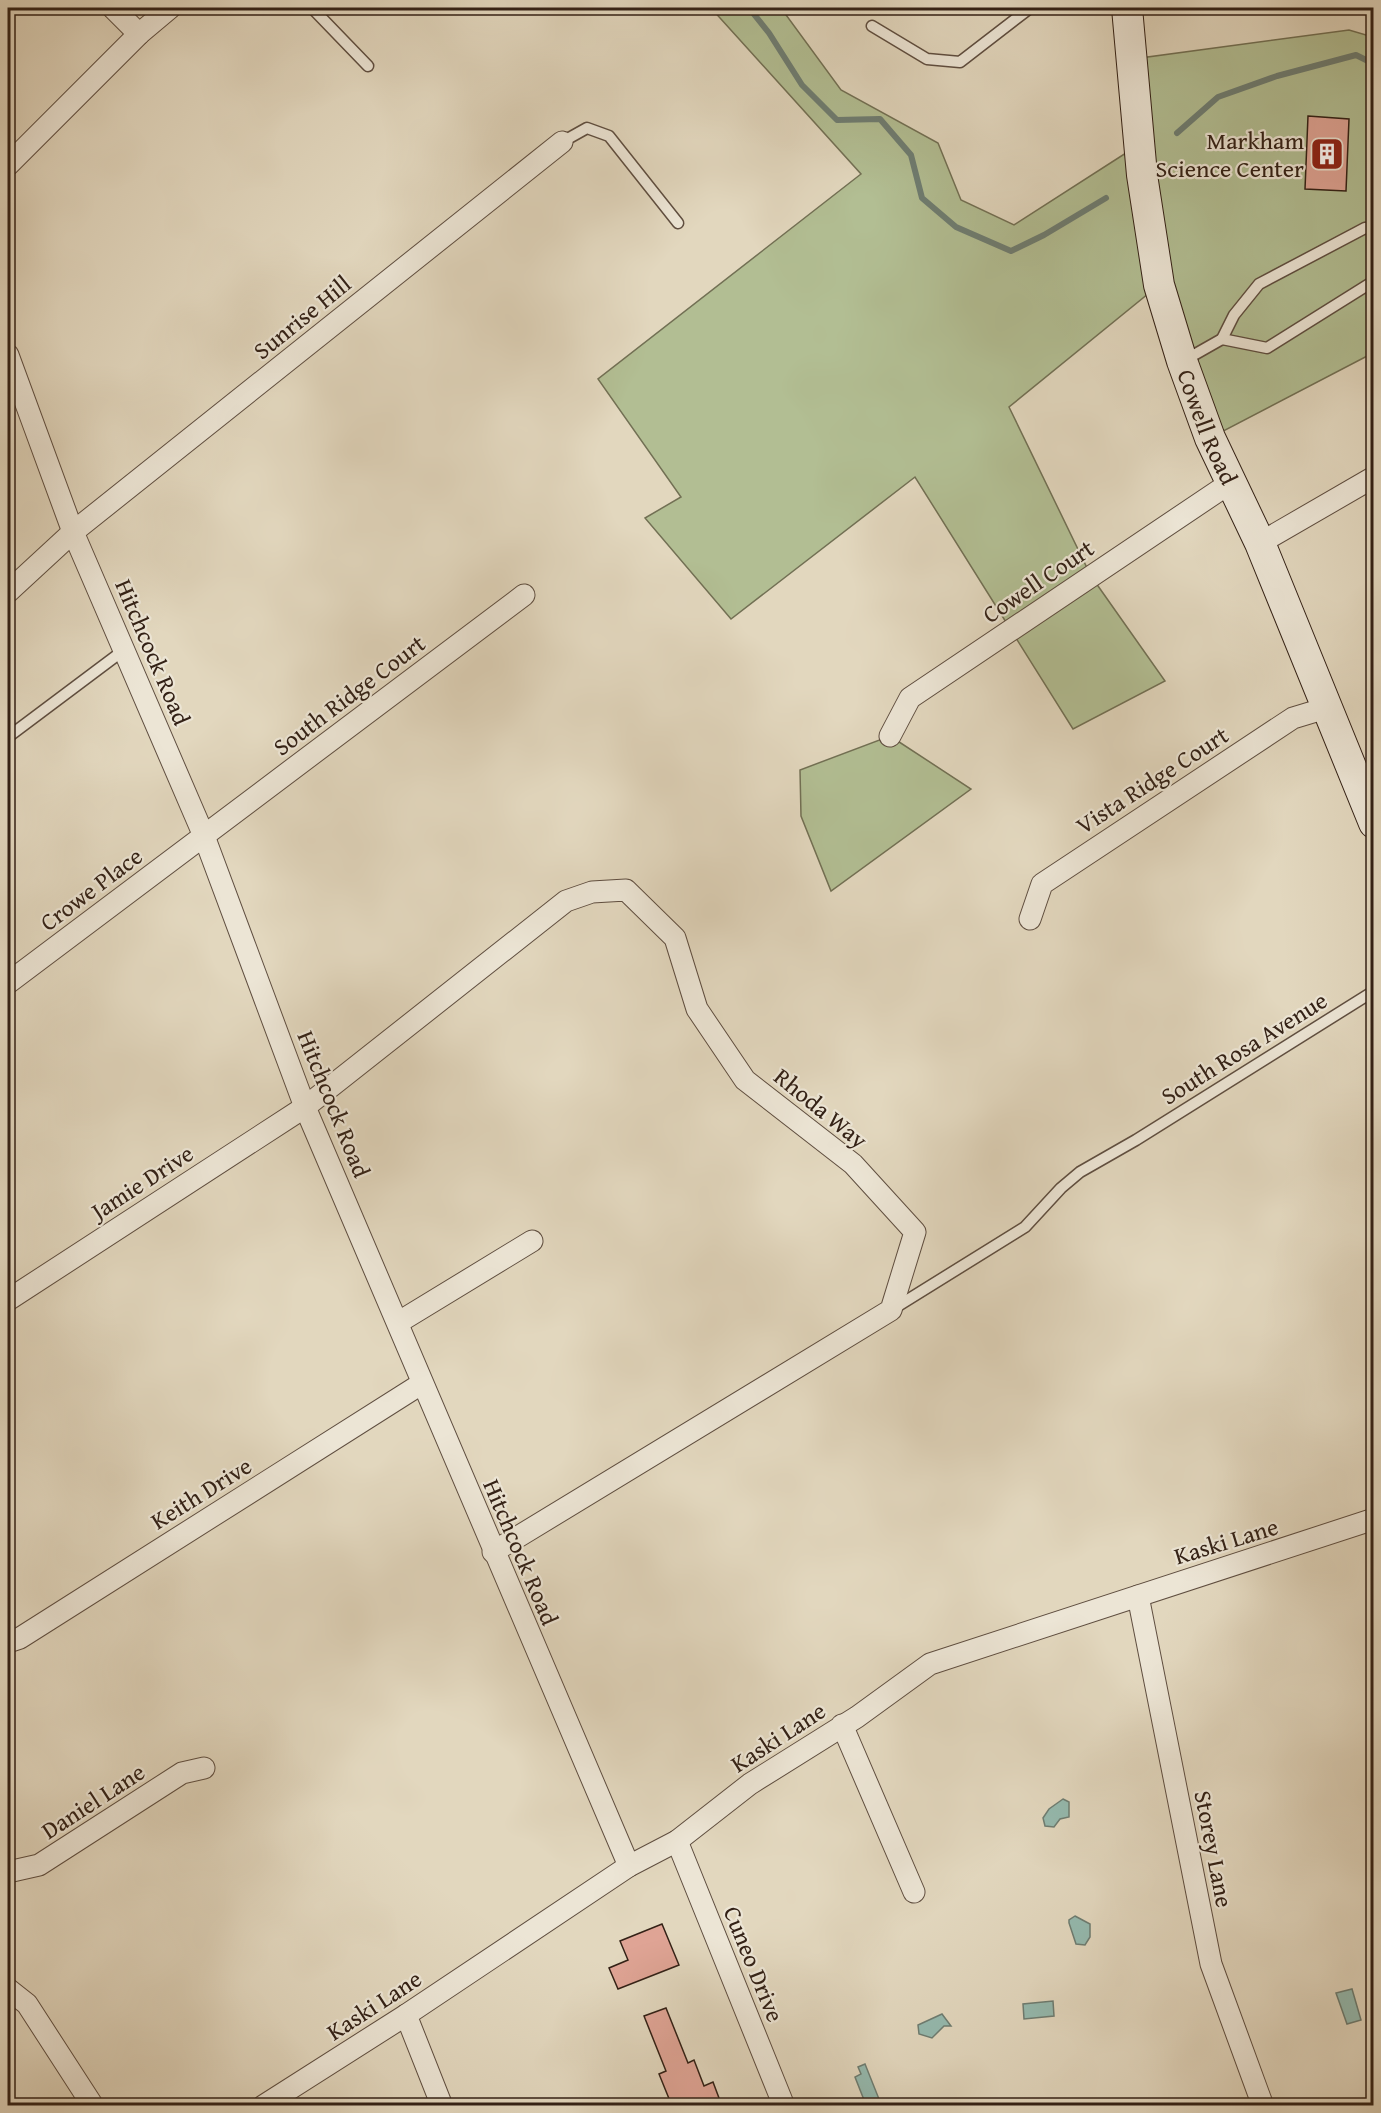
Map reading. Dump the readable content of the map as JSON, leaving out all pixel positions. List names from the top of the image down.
{
  "streets": {
    "street": [
      "Sunrise Hill",
      "Cowell Road",
      "Cowell Court",
      "Hitchcock Road",
      "South Ridge Court",
      "Vista Ridge Court",
      "Crowe Place",
      "Rhoda Way",
      "Jamie Drive",
      "Keith Drive",
      "Kaski Lane",
      "Daniel Lane",
      "Storey Lane",
      "Cuneo Drive"
    ],
    "lane": ["South Rosa Avenue"]
  },
  "crossings": [
    ["Sunrise Hill", "Hitchcock Road"],
    ["Cowell Road", "Cowell Court"],
    ["Cowell Road", "Vista Ridge Court"],
    ["Hitchcock Road", "South Ridge Court"],
    ["Hitchcock Road", "Crowe Place"],
    ["Hitchcock Road", "Rhoda Way"],
    ["Hitchcock Road", "Jamie Drive"],
    ["Hitchcock Road", "Keith Drive"],
    ["Hitchcock Road", "Kaski Lane"],
    ["South Ridge Court", "Crowe Place"],
    ["South Rosa Avenue", "Rhoda Way"],
    ["Rhoda Way", "Jamie Drive"],
    ["Kaski Lane", "Storey Lane"],
    ["Kaski Lane", "Cuneo Drive"]
  ],
  "places": {
    "building": ["Markham Science Center"]
  }
}
